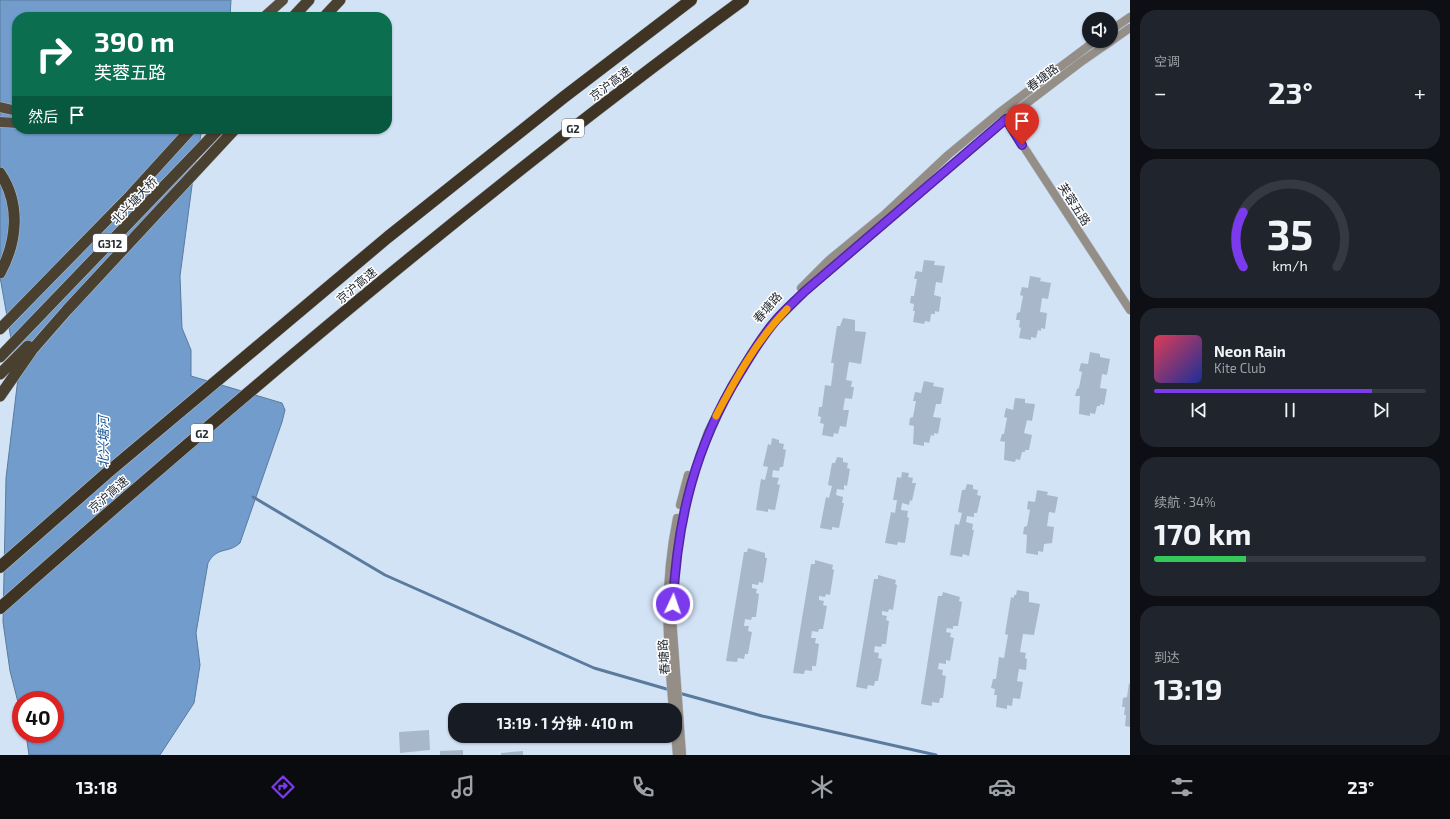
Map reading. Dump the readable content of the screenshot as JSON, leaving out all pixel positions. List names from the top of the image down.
{
  "streets": {
    "highway": [
      "京沪高速",
      "G2",
      "北兴塘大桥",
      "G312"
    ],
    "street": ["春塘路", "芙蓉五路"]
  },
  "crossings": [
    ["春塘路", "芙蓉五路"]
  ],
  "water": ["北兴塘河"],
  "page": {
    "tile": [
      "空调",
      ["续航 · 34%", "170 km"],
      ["到达", "13:19"]
    ],
    "turn": ["390 m", "芙蓉五路"],
    "heat": ["−", "23°", "+"],
    "then": "然后",
    "song": ["Neon Rain", "Kite Club"],
    "limit": "40",
    "trip": "13:19 · 1 分钟 · 410 m",
    "tabs": ["13:18", "23°"],
    "gauge": ["35", "km/h"]
  }
}
